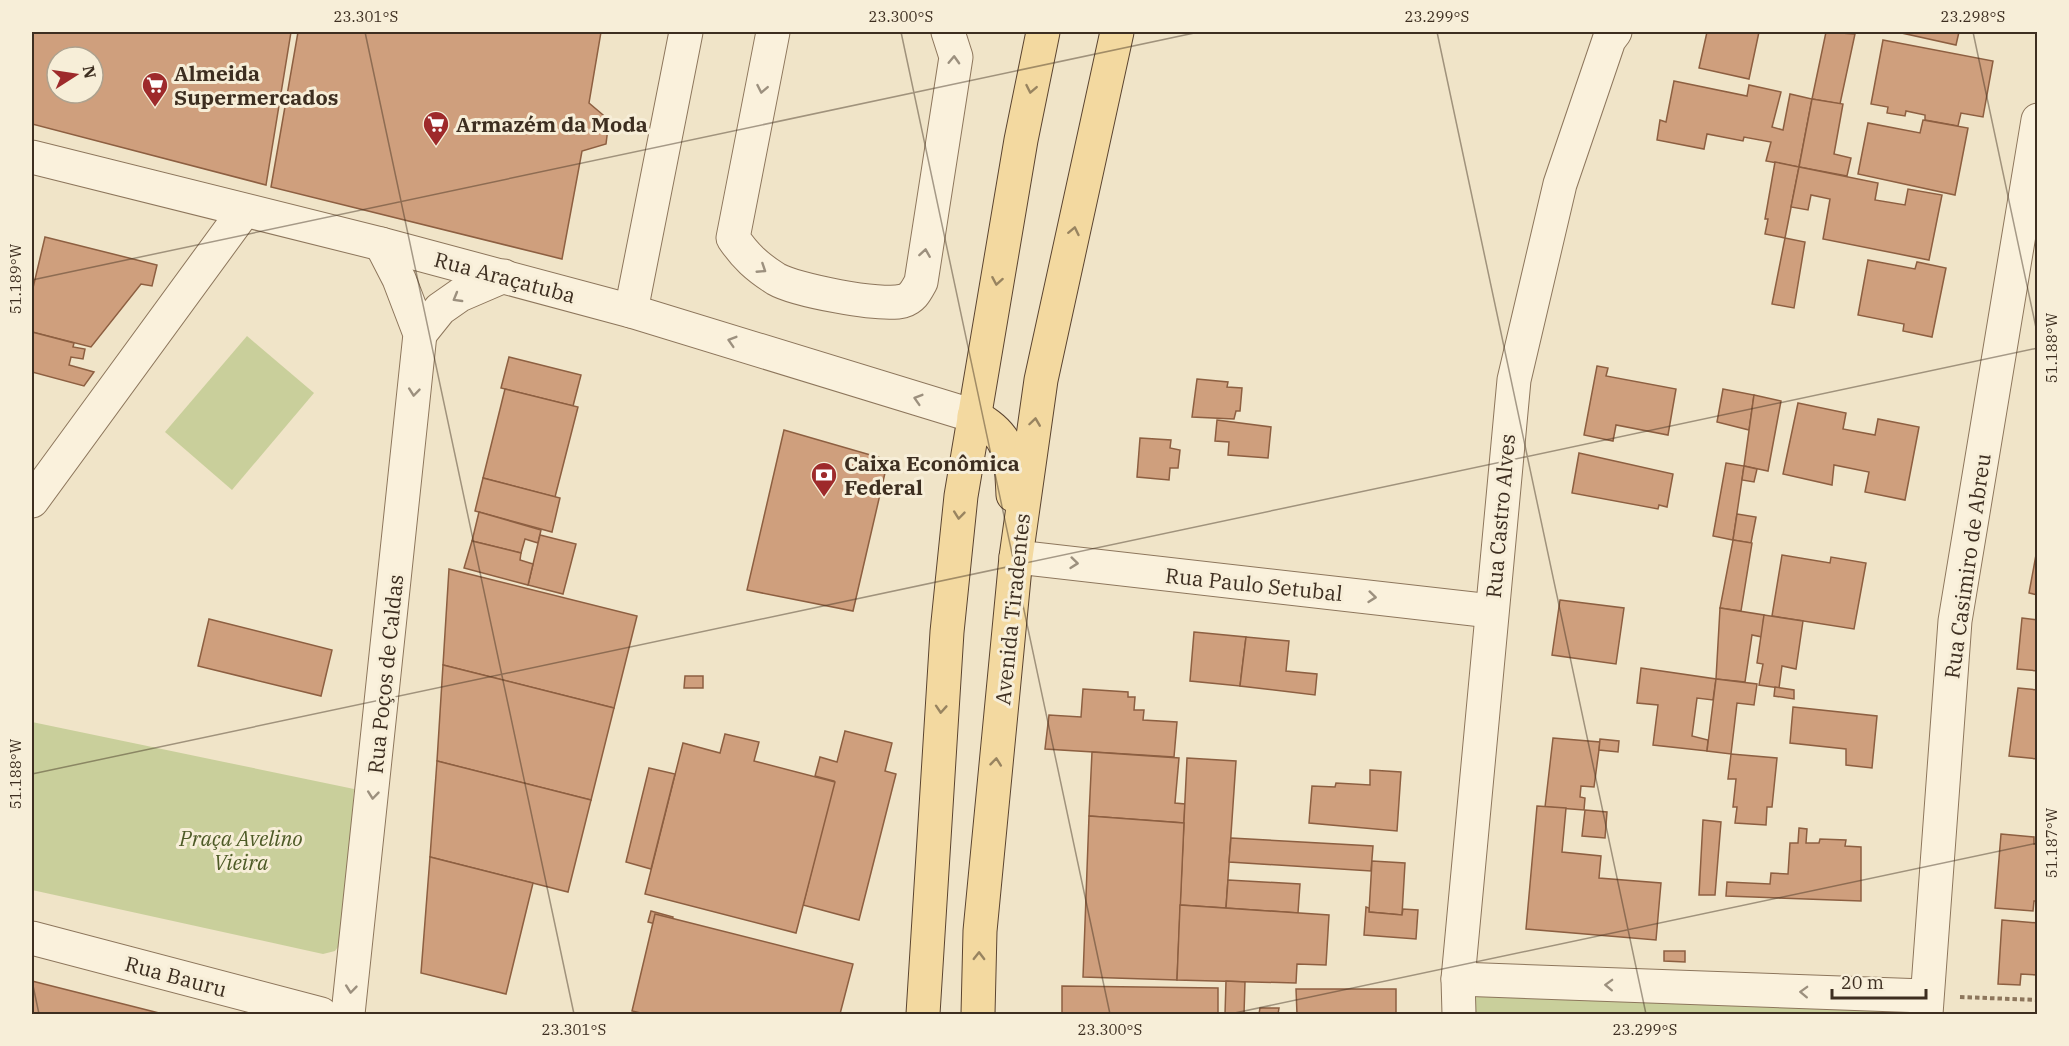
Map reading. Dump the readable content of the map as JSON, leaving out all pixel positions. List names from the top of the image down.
{
  "streets": {
    "main road": ["Avenida Tiradentes"],
    "street": [
      "Rua Araçatuba",
      "Rua Castro Alves",
      "Rua Casimiro de Abreu",
      "Rua Paulo Setubal",
      "Rua Poços de Caldas",
      "Rua Bauru"
    ]
  },
  "crossings": [
    ["Rua Araçatuba", "Rua Poços de Caldas"],
    ["Rua Castro Alves", "Rua Paulo Setubal"],
    ["Rua Paulo Setubal", "Avenida Tiradentes"]
  ],
  "one_way": ["Rua Araçatuba", "Rua Paulo Setubal", "Rua Poços de Caldas"],
  "parks": ["Praça Avelino Vieira"],
  "places": {
    "supermarket": ["Almeida Supermercados", "Armazém da Moda"],
    "bank": ["Caixa Econômica Federal"]
  },
  "scale_bar": "20 m",
  "north": "right",
  "coordinates": [
    "23.301°S",
    "23.300°S",
    "23.299°S",
    "23.298°S",
    "51.189°W",
    "51.188°W",
    "51.187°W"
  ]
}
